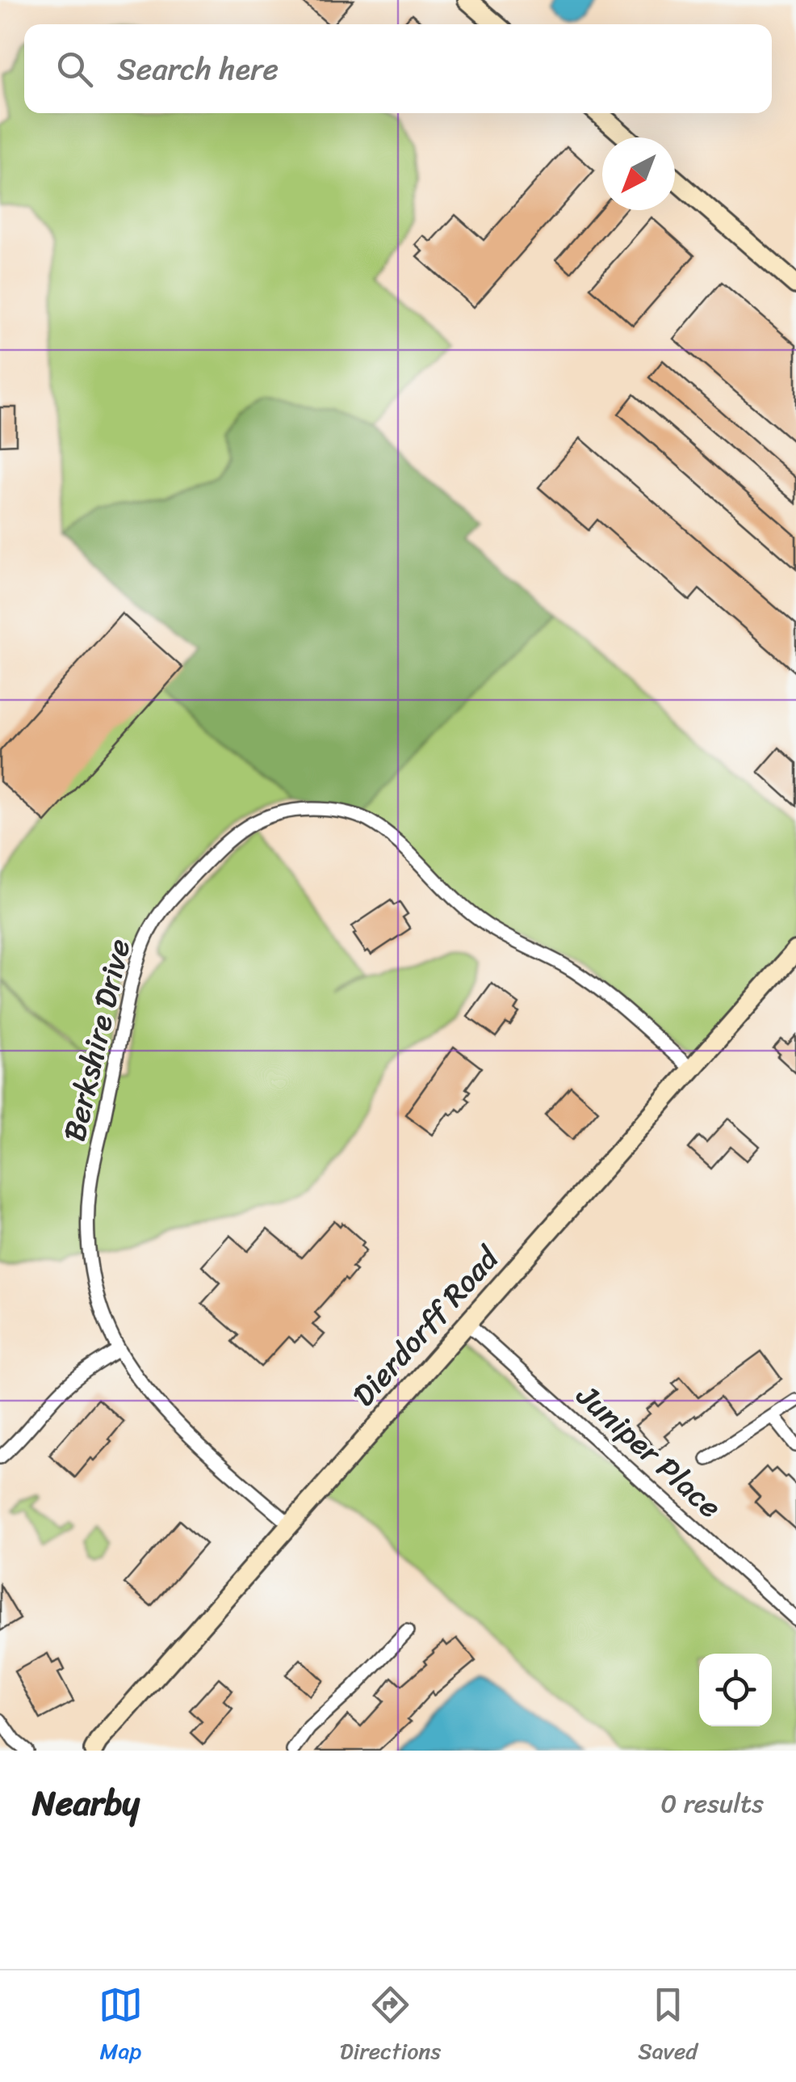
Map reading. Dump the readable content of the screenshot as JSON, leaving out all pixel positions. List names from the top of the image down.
{
  "streets": {
    "street": ["Berkshire Drive", "Dierdorff Road", "Juniper Place"]
  },
  "crossings": [
    ["Berkshire Drive", "Dierdorff Road"],
    ["Dierdorff Road", "Juniper Place"]
  ],
  "north": "bottom left",
  "page": {
    "search": "Search here",
    "heading": ["Nearby", "0 results"],
    "nav": ["Map", "Directions", "Saved"]
  }
}
